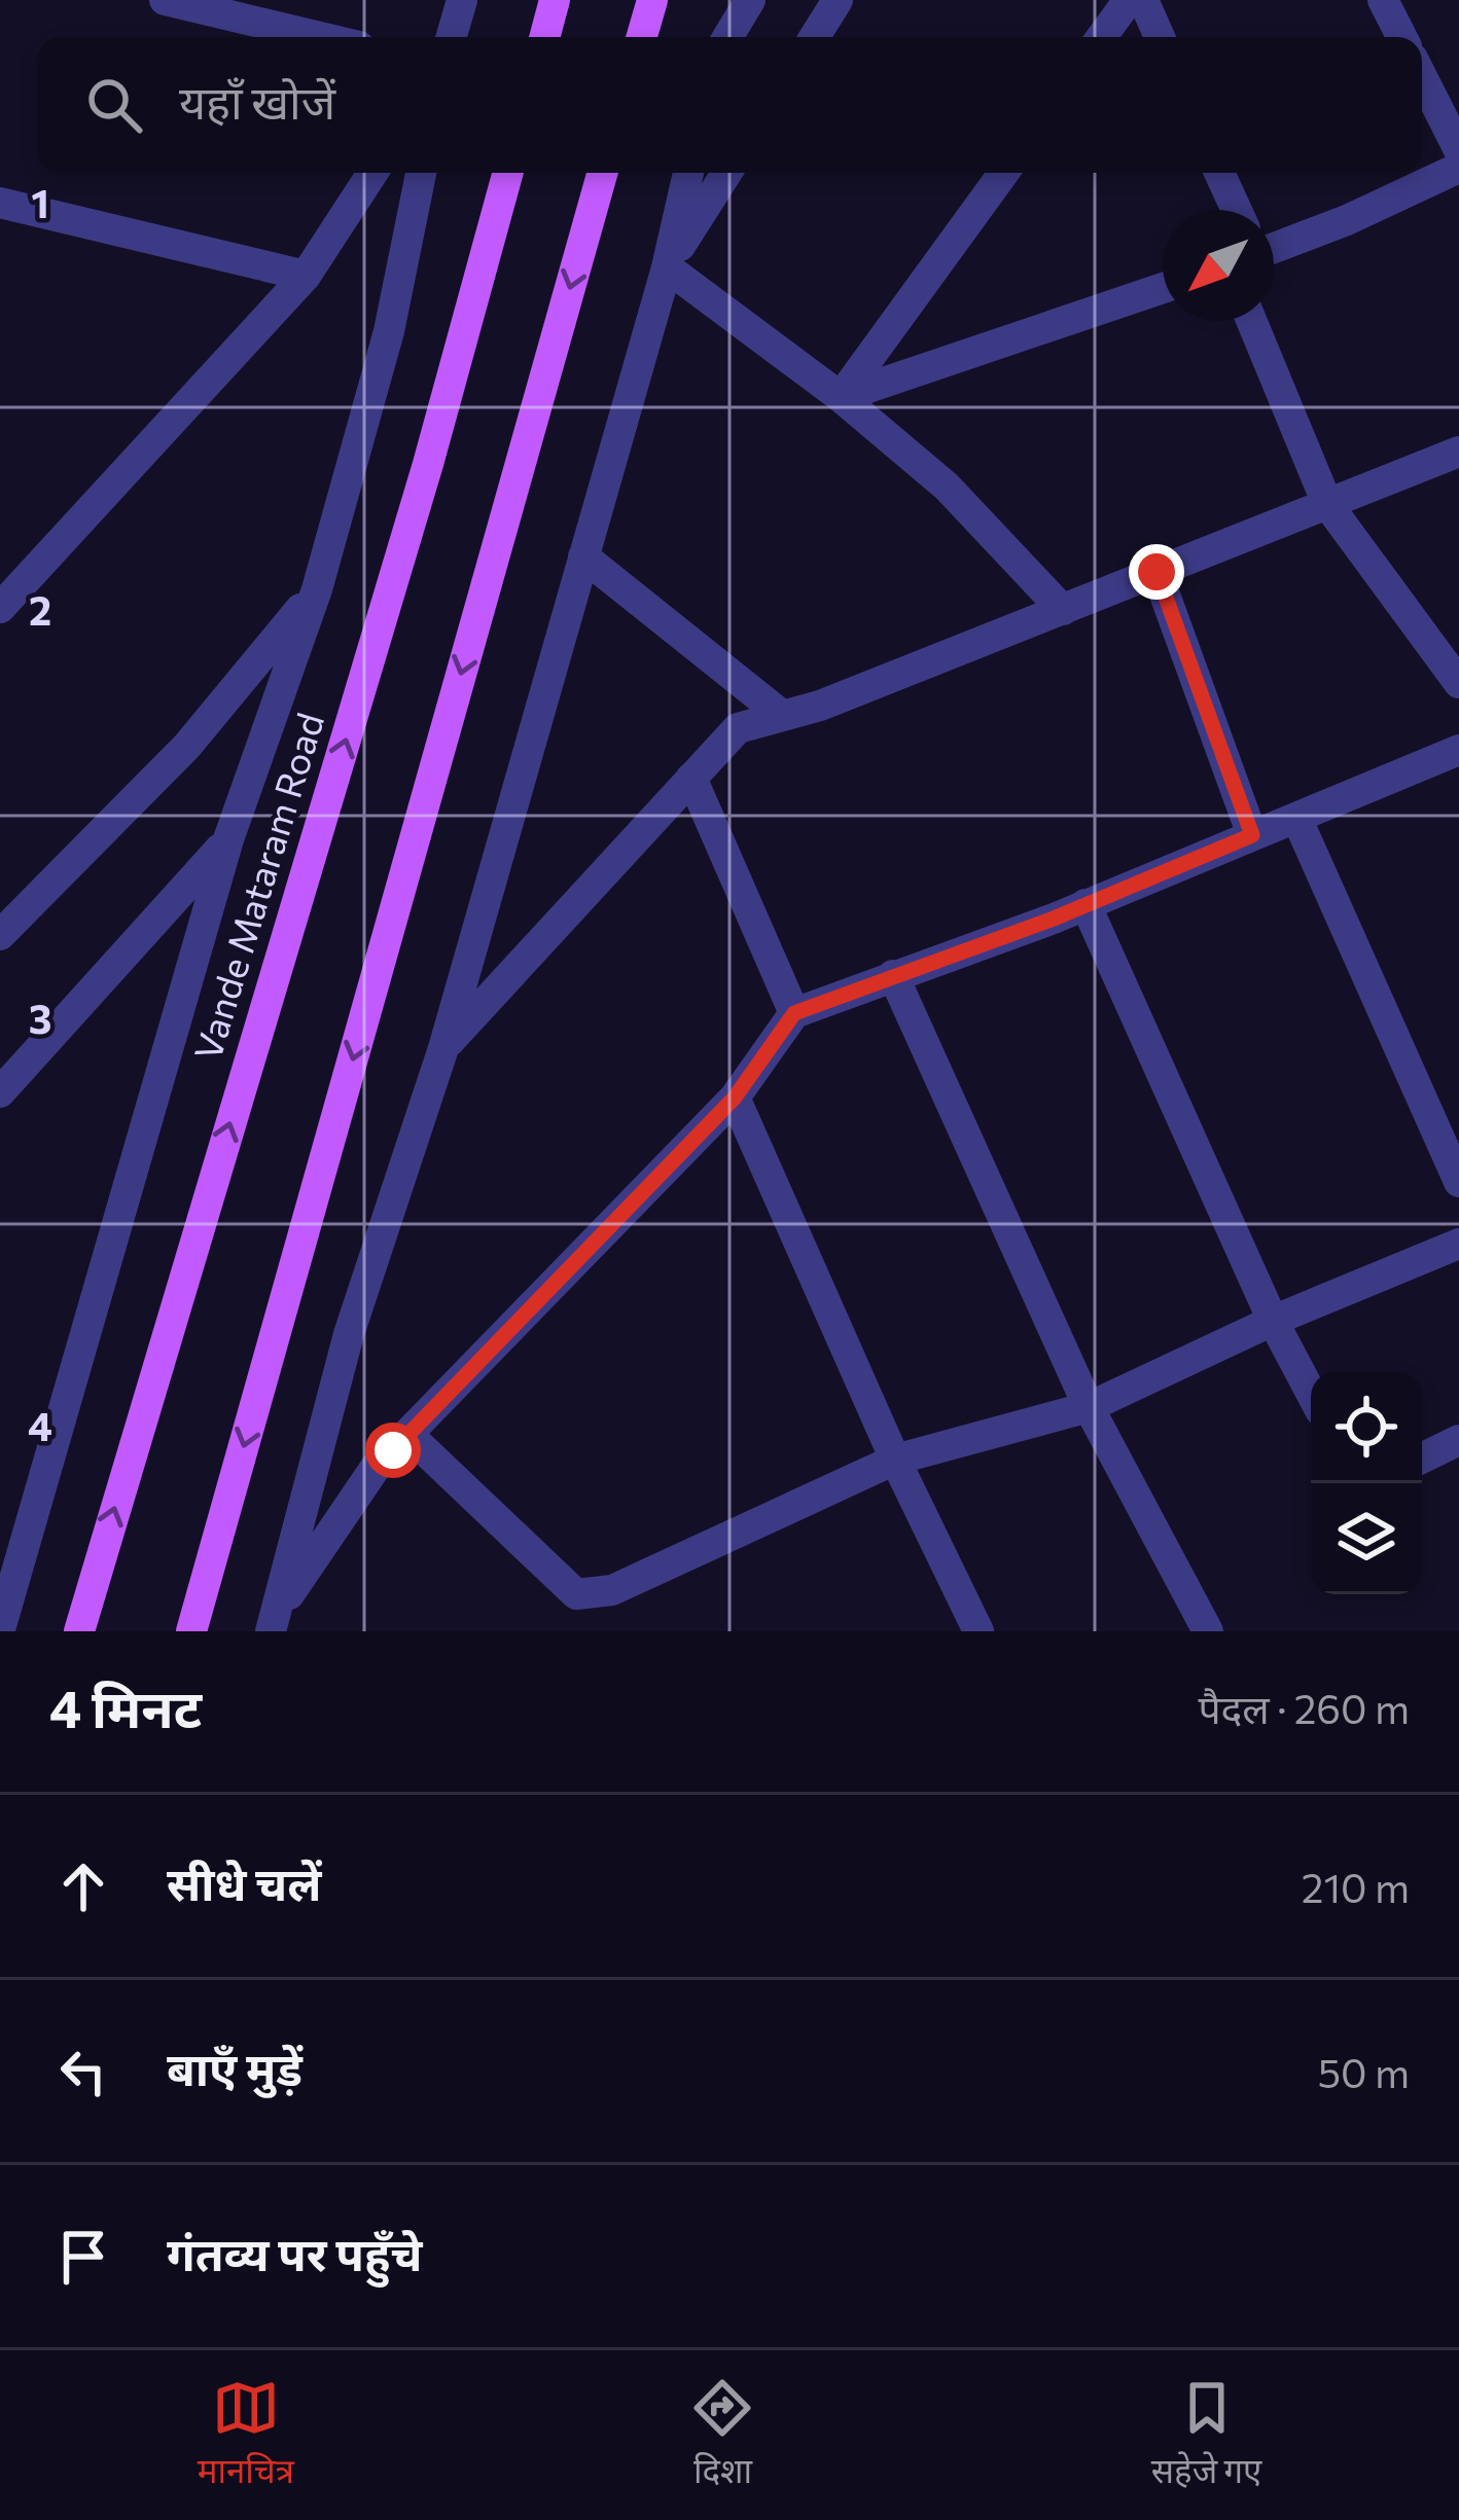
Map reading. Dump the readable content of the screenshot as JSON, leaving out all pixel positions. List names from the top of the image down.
{
  "streets": {
    "main road": ["Vande Mataram Road"]
  },
  "north": "bottom left",
  "page": {
    "search": "यहाँ खोजें",
    "heading": ["4 मिनट", "पैदल · 260 m"],
    "list": [
      ["सीधे चलें", "210 m"],
      ["बाएँ मुड़ें", "50 m"],
      "गंतव्य पर पहुँचे"
    ],
    "nav": ["मानचित्र", "दिशा", "सहेजे गए"]
  },
  "grid": {
    "rows": [
      "1",
      "2",
      "3",
      "4"
    ]
  }
}
